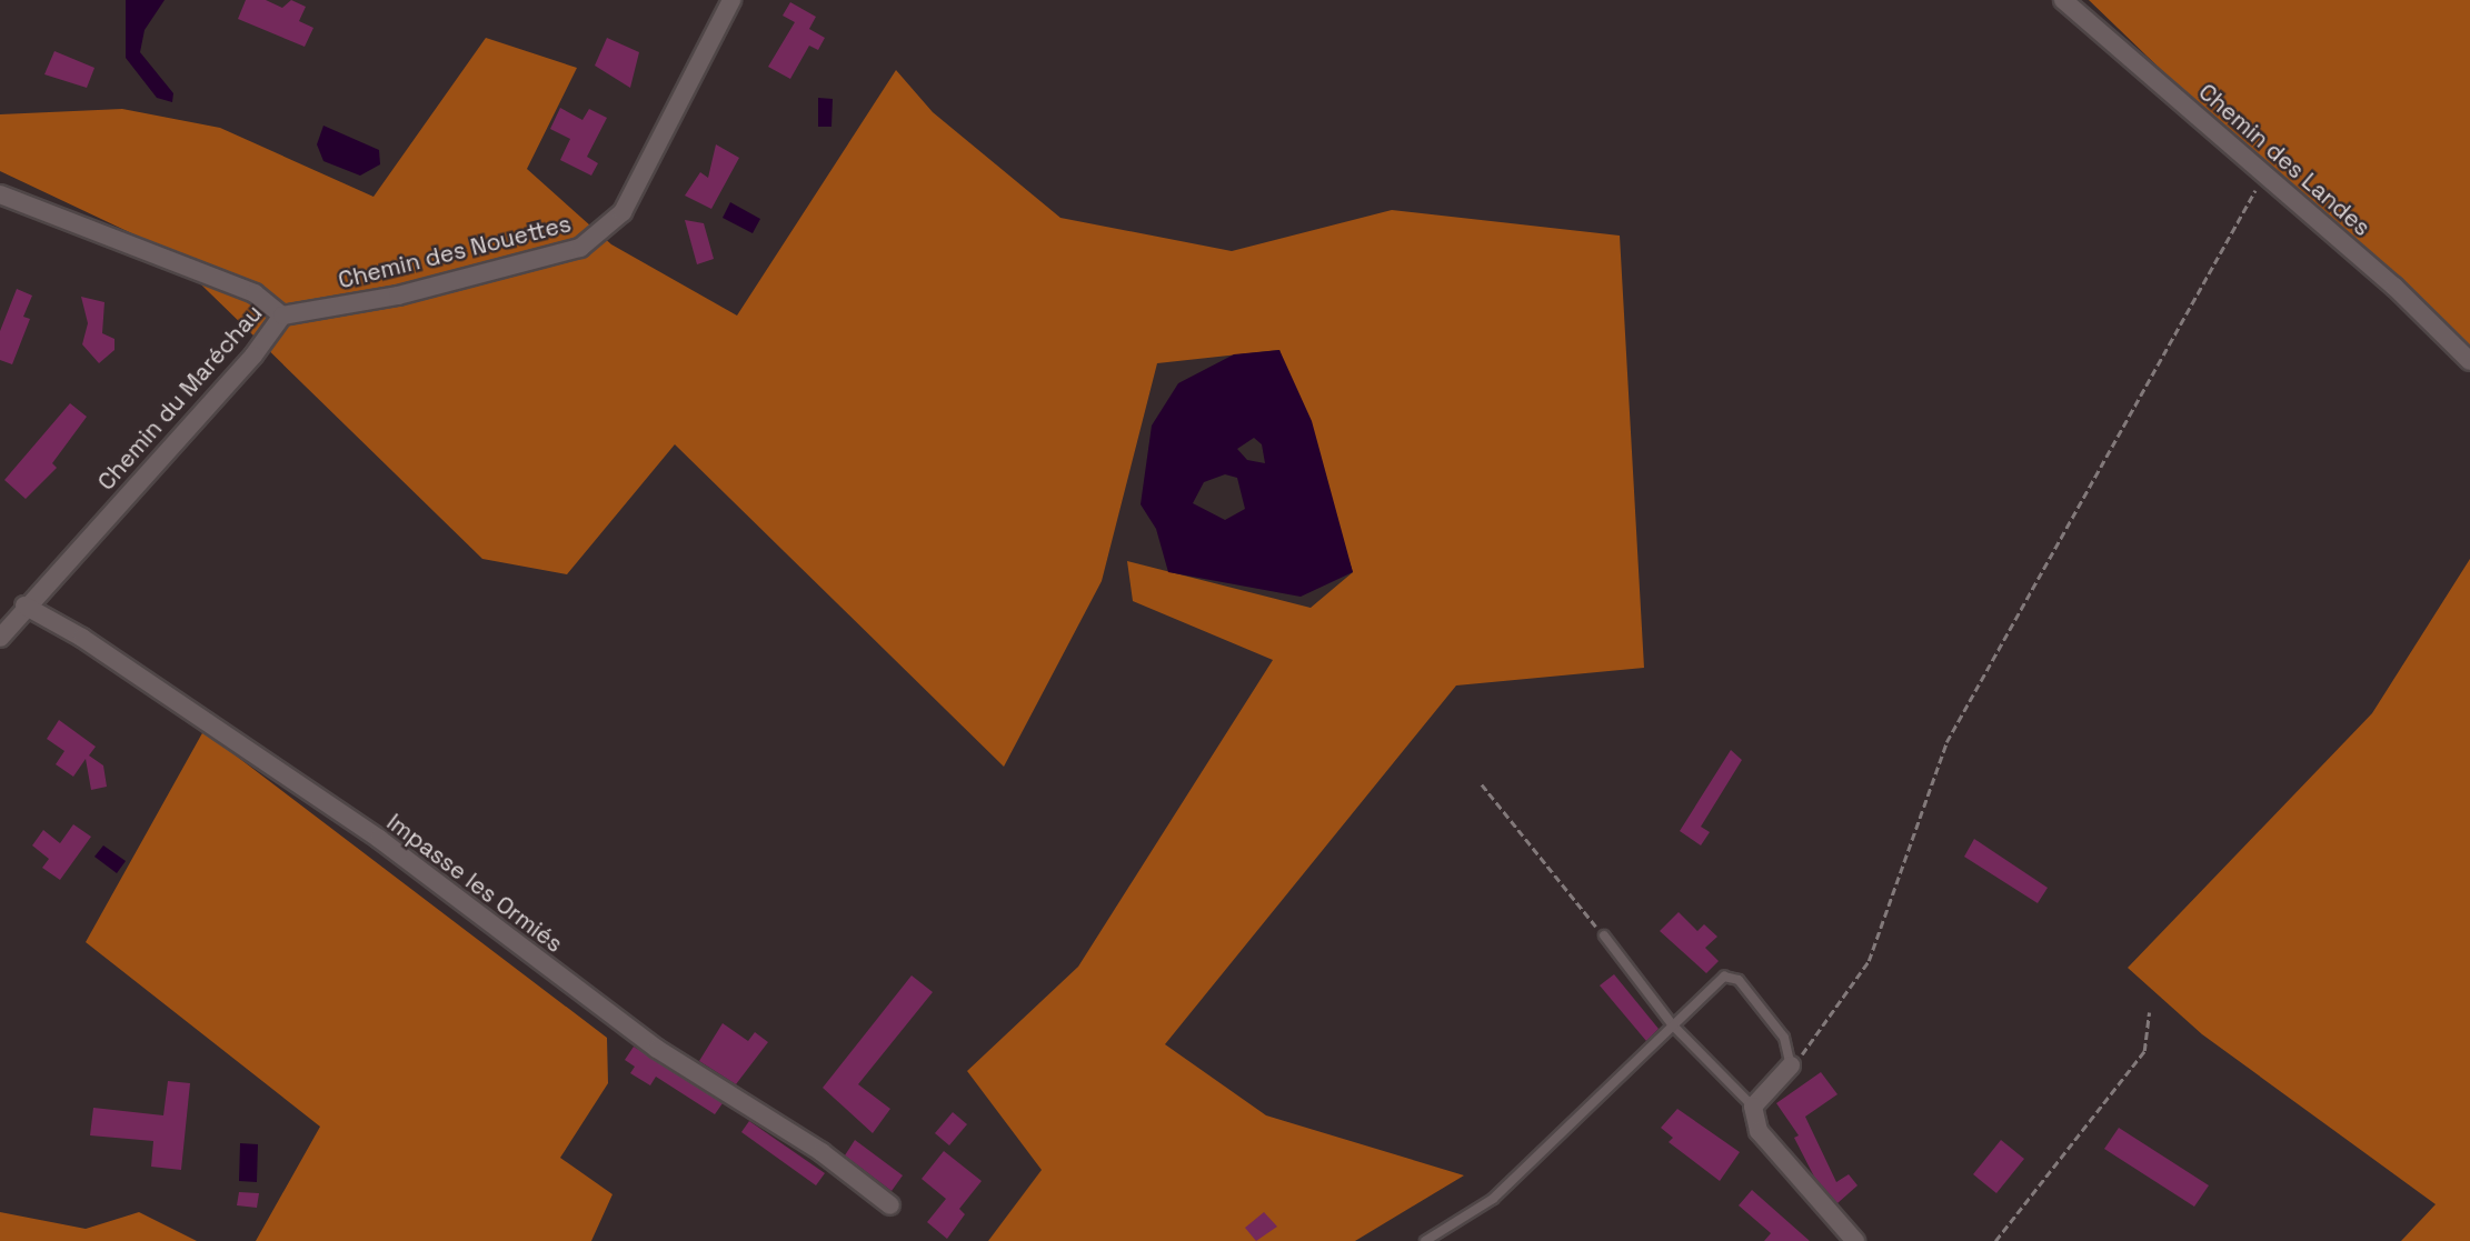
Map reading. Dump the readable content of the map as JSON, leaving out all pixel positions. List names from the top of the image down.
{
  "streets": {
    "street": [
      "Chemin des Landes",
      "Chemin des Nouettes",
      "Chemin du Maréchau",
      "Impasse les Ormiés"
    ]
  },
  "crossings": [
    ["Chemin des Nouettes", "Chemin du Maréchau"],
    ["Chemin du Maréchau", "Impasse les Ormiés"]
  ]
}
